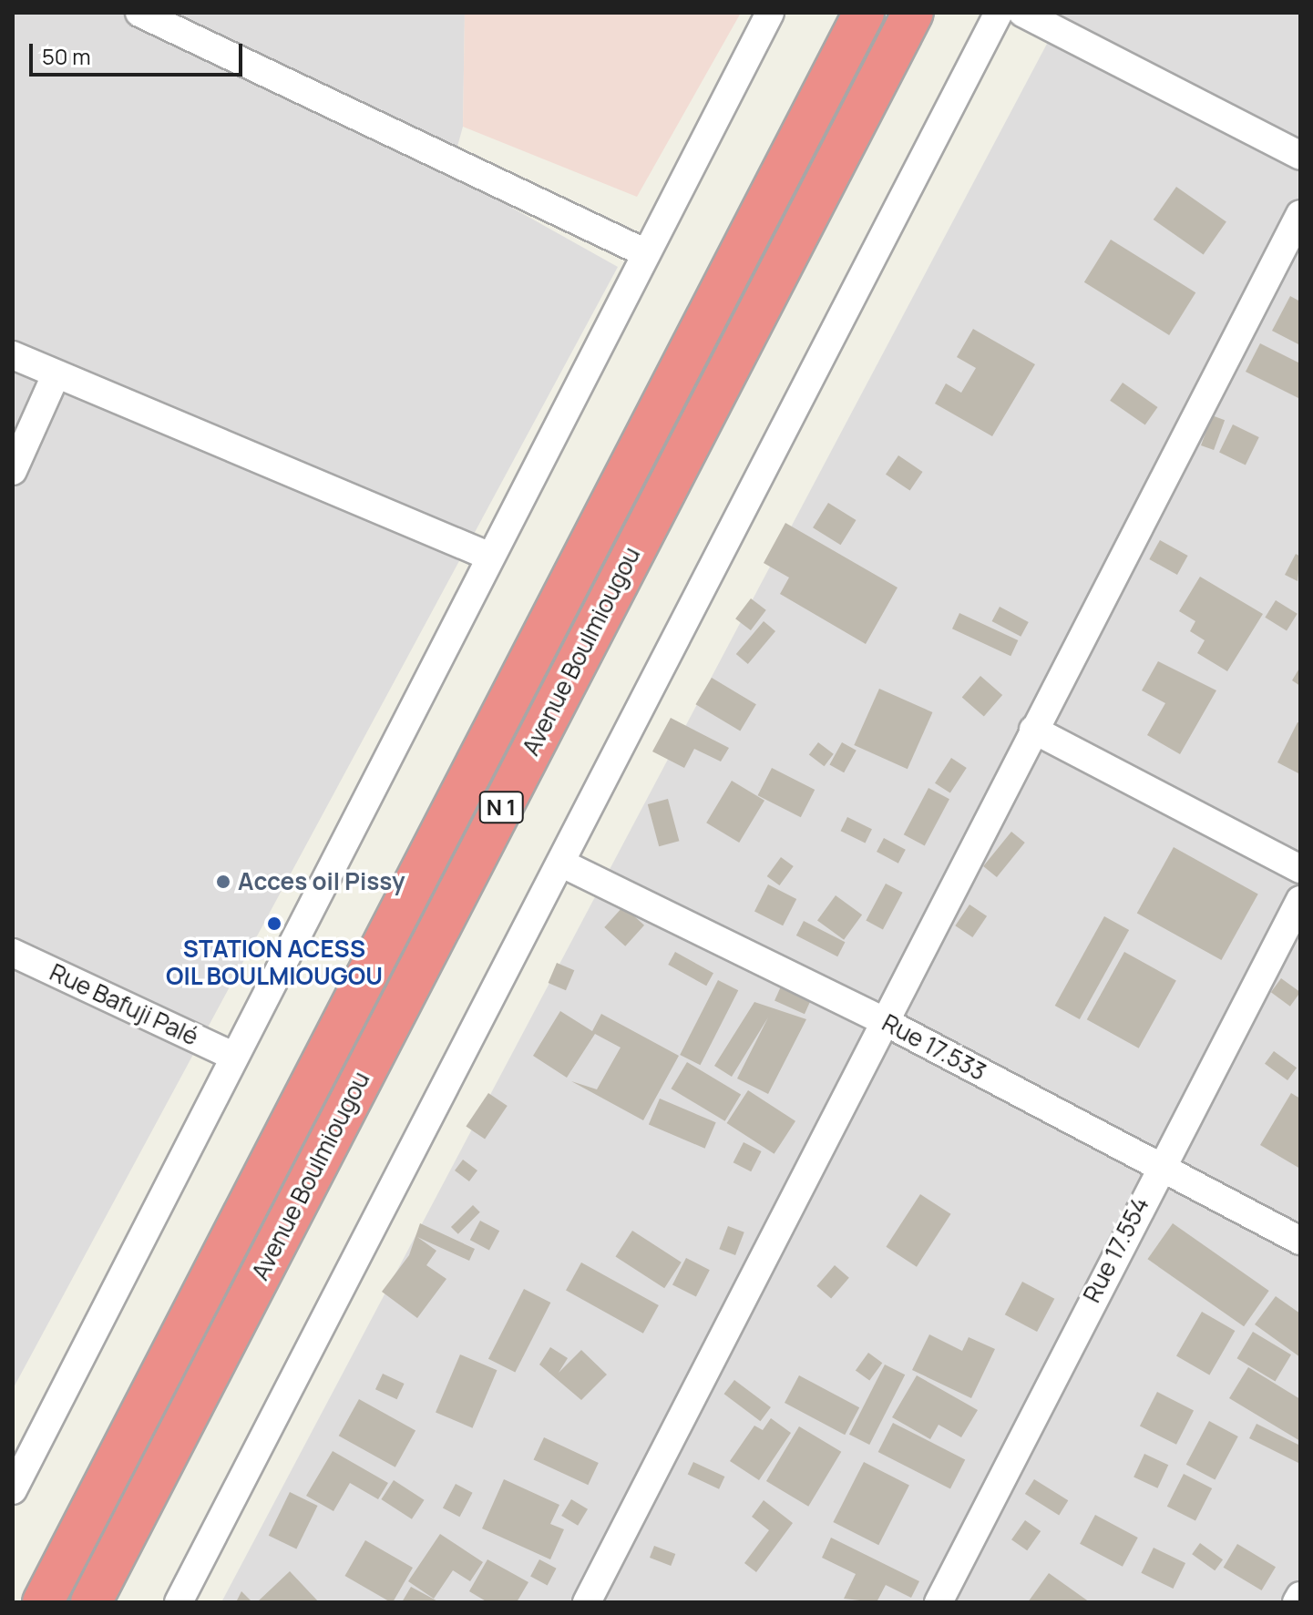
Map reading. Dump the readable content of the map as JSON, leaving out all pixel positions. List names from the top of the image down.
{
  "streets": {
    "highway": ["Avenue Boulmiougou", "N 1"],
    "street": ["Rue Bafuji Palé", "Rue 17.533", "Rue 17.554"]
  },
  "crossings": [
    ["Rue 17.533", "Rue 17.554"]
  ],
  "places": ["Acces oil Pissy", "STATION ACESS OIL BOULMIOUGOU"],
  "scale_bar": "50 m"
}
